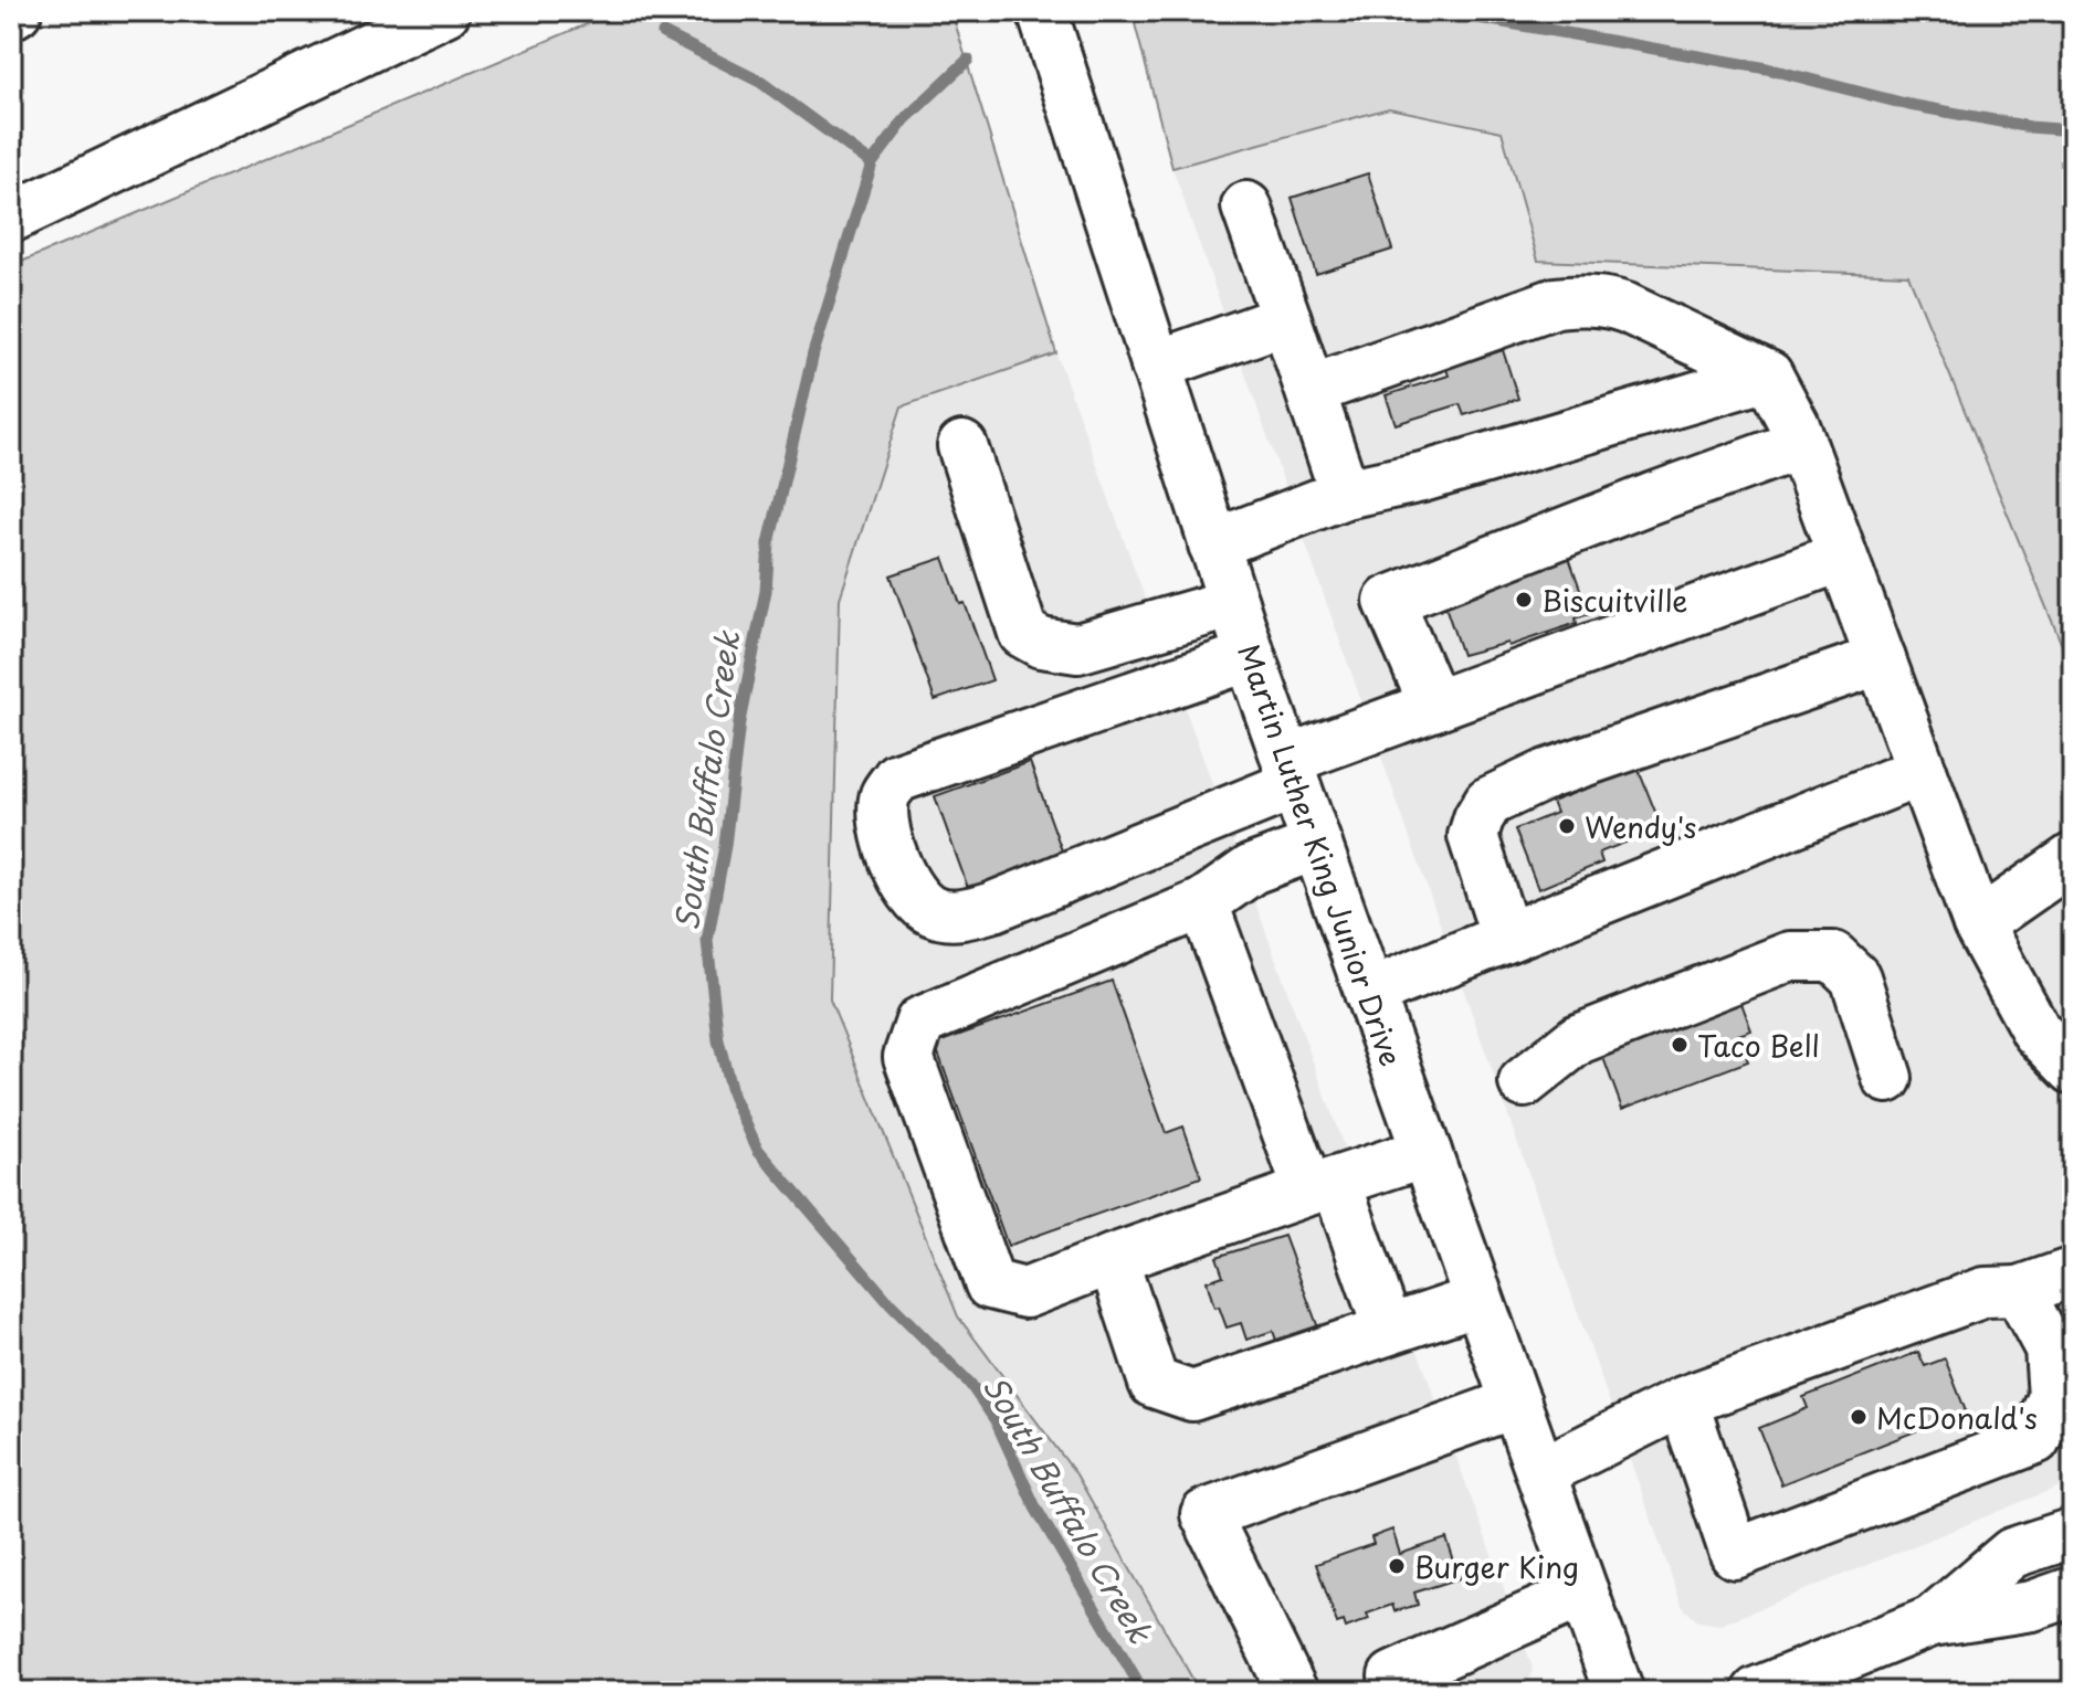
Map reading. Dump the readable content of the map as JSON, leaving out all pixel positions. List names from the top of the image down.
{
  "streets": {
    "main road": ["Martin Luther King Junior Drive"]
  },
  "water": ["South Buffalo Creek"],
  "places": [
    "Biscuitville",
    "Wendy's",
    "Taco Bell",
    "McDonald's",
    "Burger King"
  ]
}
